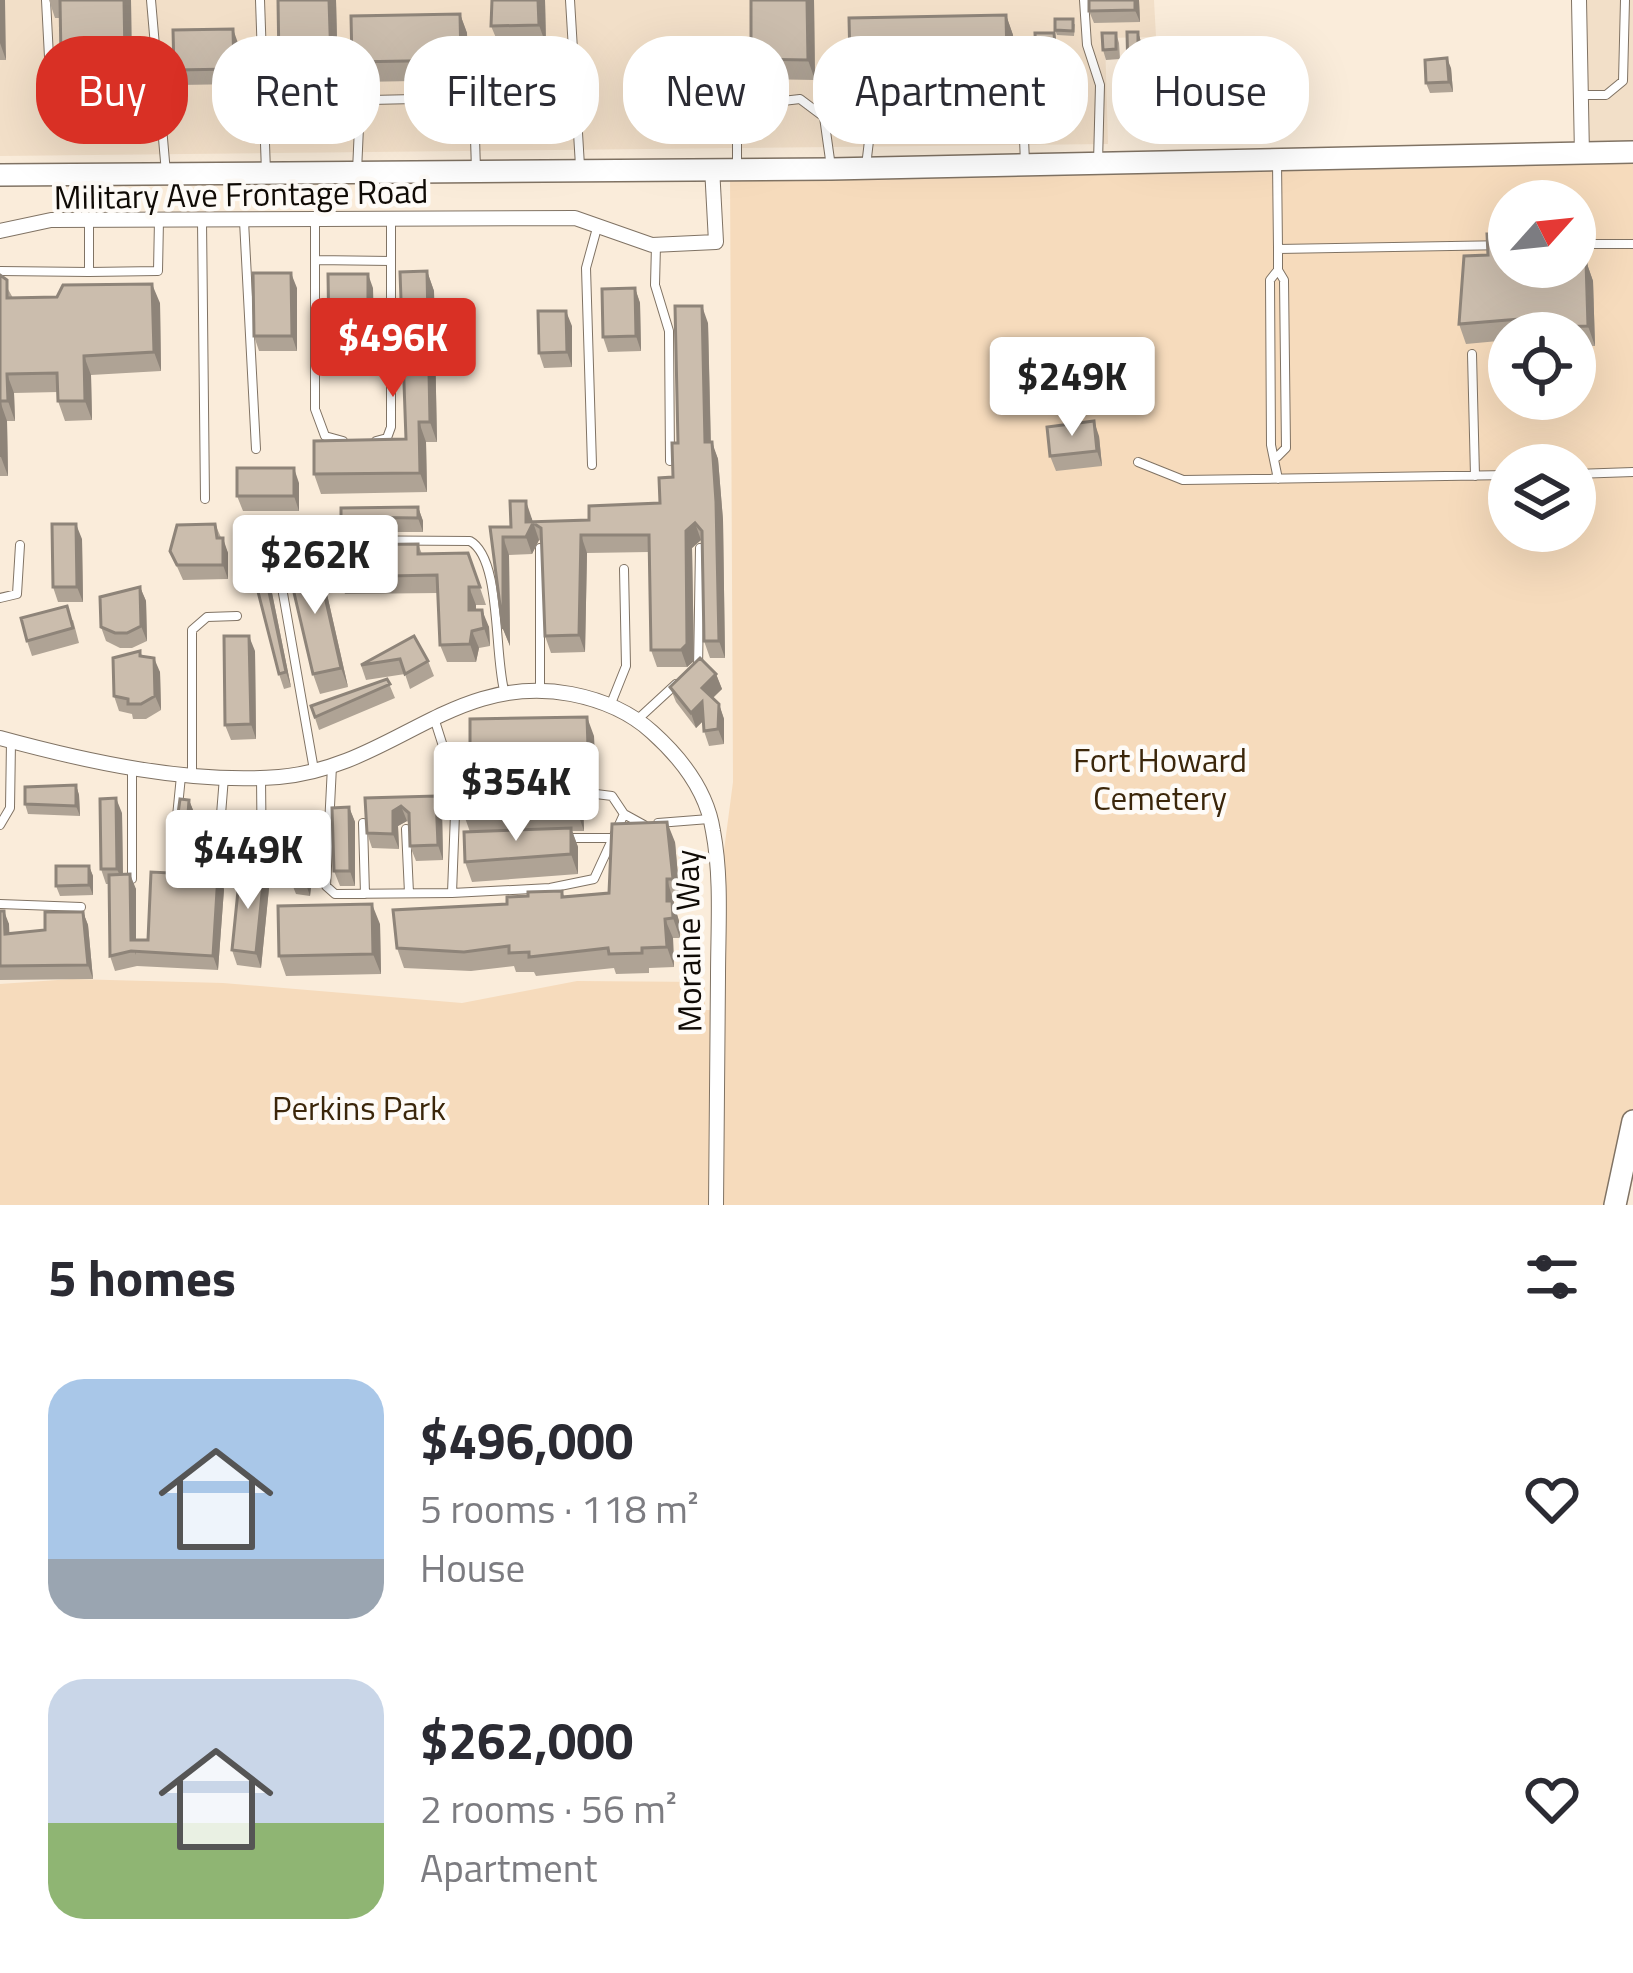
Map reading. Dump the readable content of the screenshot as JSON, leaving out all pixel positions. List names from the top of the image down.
{
  "streets": {
    "street": ["Military Ave Frontage Road", "Moraine Way"]
  },
  "parks": ["Fort Howard Cemetery", "Perkins Park"],
  "north": "top right",
  "page": {
    "chip": [
      "Buy",
      "Rent",
      "Filters",
      "New",
      "Apartment",
      "House"
    ],
    "price": [
      "$496K",
      "$249K",
      "$262K",
      "$354K",
      "$449K"
    ],
    "heading": "5 homes",
    "list": [
      {
        "name": "$496,000",
        "note": "5 rooms · 118 m² · House"
      },
      {
        "name": "$262,000",
        "note": "2 rooms · 56 m² · Apartment"
      }
    ]
  }
}
